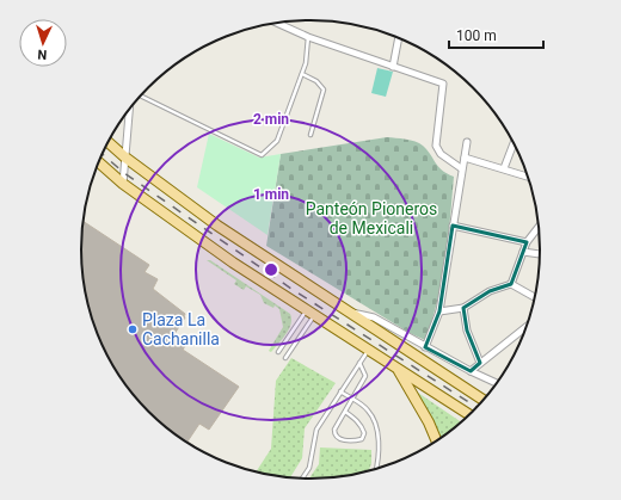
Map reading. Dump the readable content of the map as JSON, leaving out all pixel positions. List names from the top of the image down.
{
  "parks": ["Panteón Pioneros de Mexicali"],
  "places": ["Plaza La Cachanilla"],
  "scale_bar": "100 m",
  "north": "bottom",
  "rings": ["2 min", "1 min"]
}
